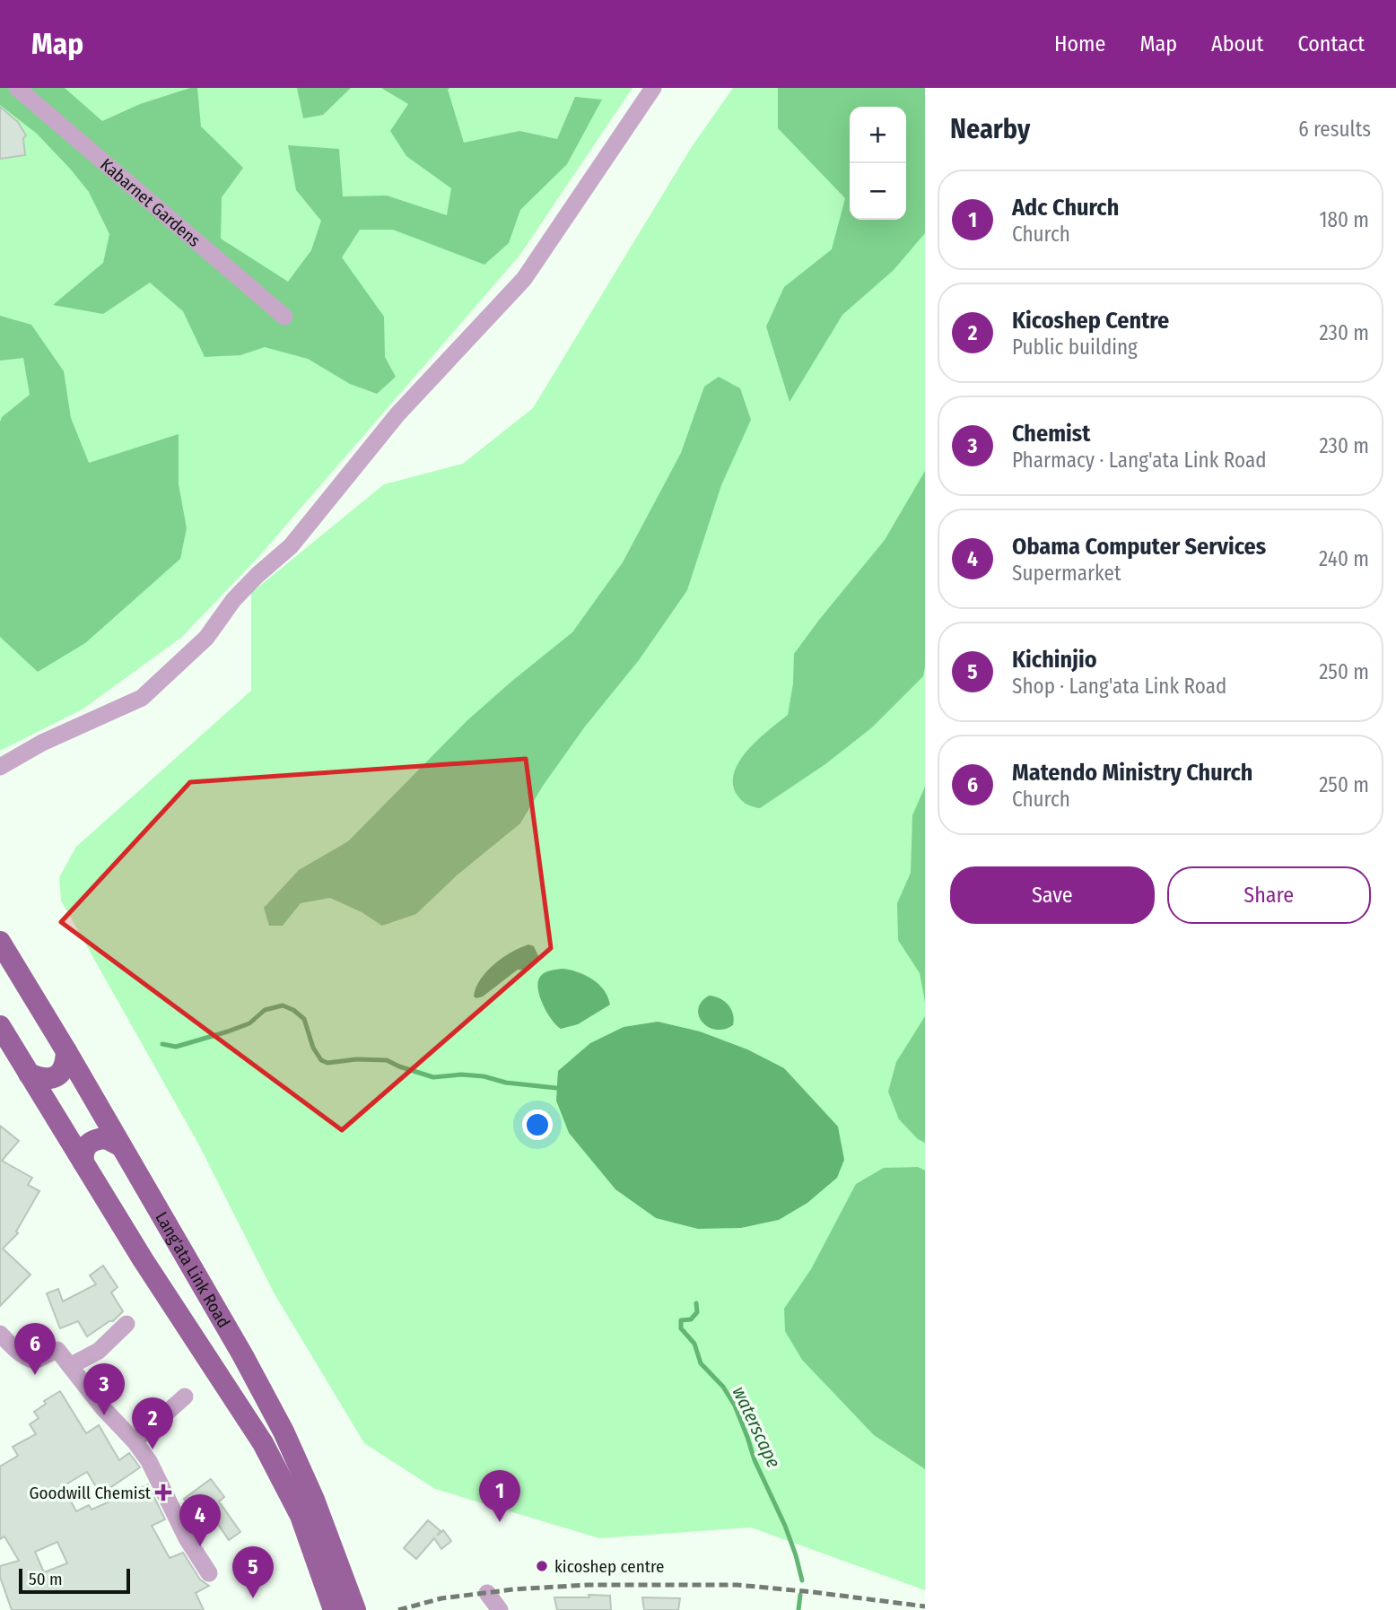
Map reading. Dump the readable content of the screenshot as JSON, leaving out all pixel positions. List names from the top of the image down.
{
  "streets": {
    "main road": ["Lang'ata Link Road"],
    "street": ["Kabarnet Gardens"]
  },
  "water": ["waterscape"],
  "places": {
    "health": ["Goodwill Chemist"],
    "other": ["kicoshep centre"]
  },
  "scale_bar": "50 m",
  "page": {
    "header": "Map",
    "nav": [
      "Home",
      "Map",
      "About",
      "Contact"
    ],
    "heading": ["Nearby", "6 results"],
    "map_buttons": ["+", "−"],
    "list": [
      {
        "mark": "1",
        "name": "Adc Church",
        "note": "Church",
        "value": "180 m"
      },
      {
        "mark": "2",
        "name": "Kicoshep Centre",
        "note": "Public building",
        "value": "230 m"
      },
      {
        "mark": "3",
        "name": "Chemist",
        "note": "Pharmacy · Lang'ata Link Road",
        "value": "230 m"
      },
      {
        "mark": "4",
        "name": "Obama Computer Services",
        "note": "Supermarket",
        "value": "240 m"
      },
      {
        "mark": "5",
        "name": "Kichinjio",
        "note": "Shop · Lang'ata Link Road",
        "value": "250 m"
      },
      {
        "mark": "6",
        "name": "Matendo Ministry Church",
        "note": "Church",
        "value": "250 m"
      }
    ],
    "buttons": ["Save", "Share"],
    "pins": [
      "6",
      "3",
      "2",
      "1",
      "4",
      "5"
    ],
    "scale": "50 m"
  }
}
